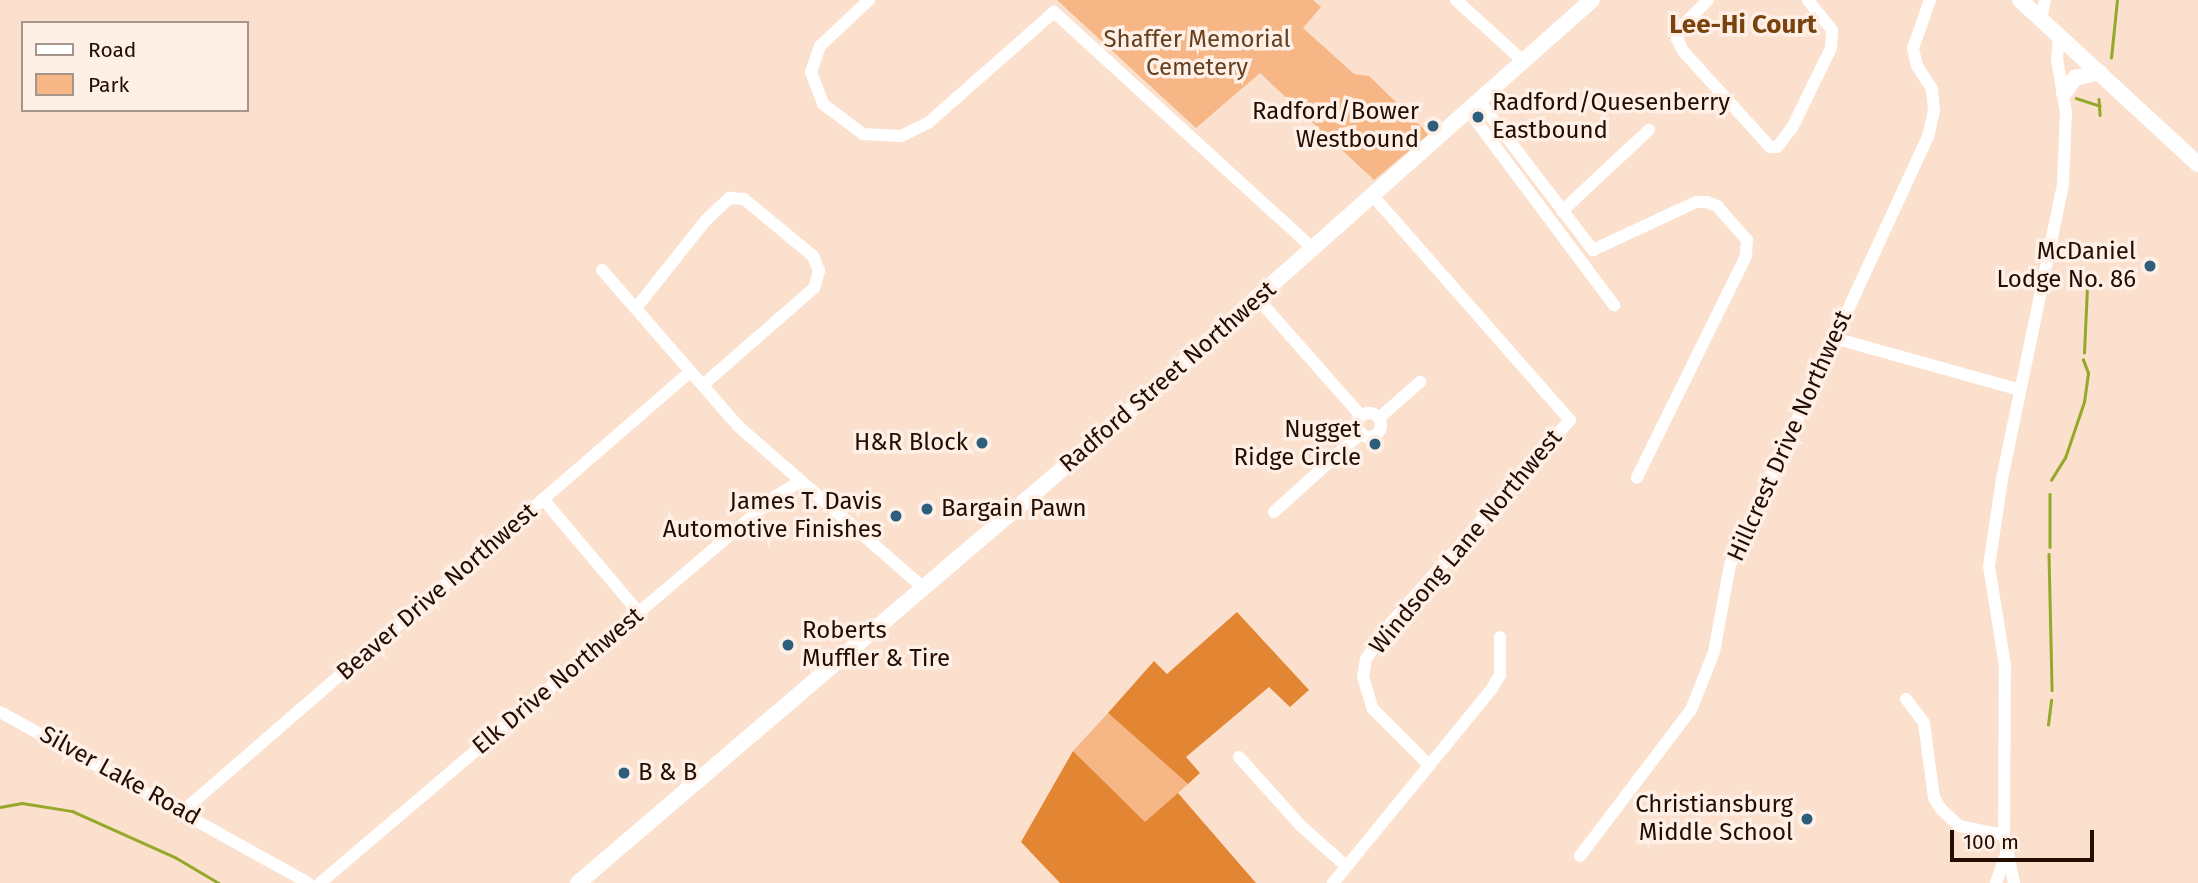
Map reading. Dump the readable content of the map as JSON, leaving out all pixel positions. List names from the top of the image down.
{
  "streets": {
    "main road": ["Radford Street Northwest"],
    "street": [
      "Hillcrest Drive Northwest",
      "Windsong Lane Northwest",
      "Beaver Drive Northwest",
      "Elk Drive Northwest",
      "Silver Lake Road"
    ]
  },
  "crossings": [
    ["Radford Street Northwest", "Windsong Lane Northwest"],
    ["Beaver Drive Northwest", "Silver Lake Road"]
  ],
  "districts": ["Lee-Hi Court"],
  "parks": ["Shaffer Memorial Cemetery"],
  "places": [
    "Radford/Quesenberry Eastbound",
    "Radford/Bower Westbound",
    "McDaniel Lodge No. 86",
    "H&R Block",
    "Nugget Ridge Circle",
    "Bargain Pawn",
    "James T. Davis Automotive Finishes",
    "Roberts Muffler & Tire",
    "B & B",
    "Christiansburg Middle School"
  ],
  "legend": ["Road", "Park"],
  "scale_bar": "100 m"
}
